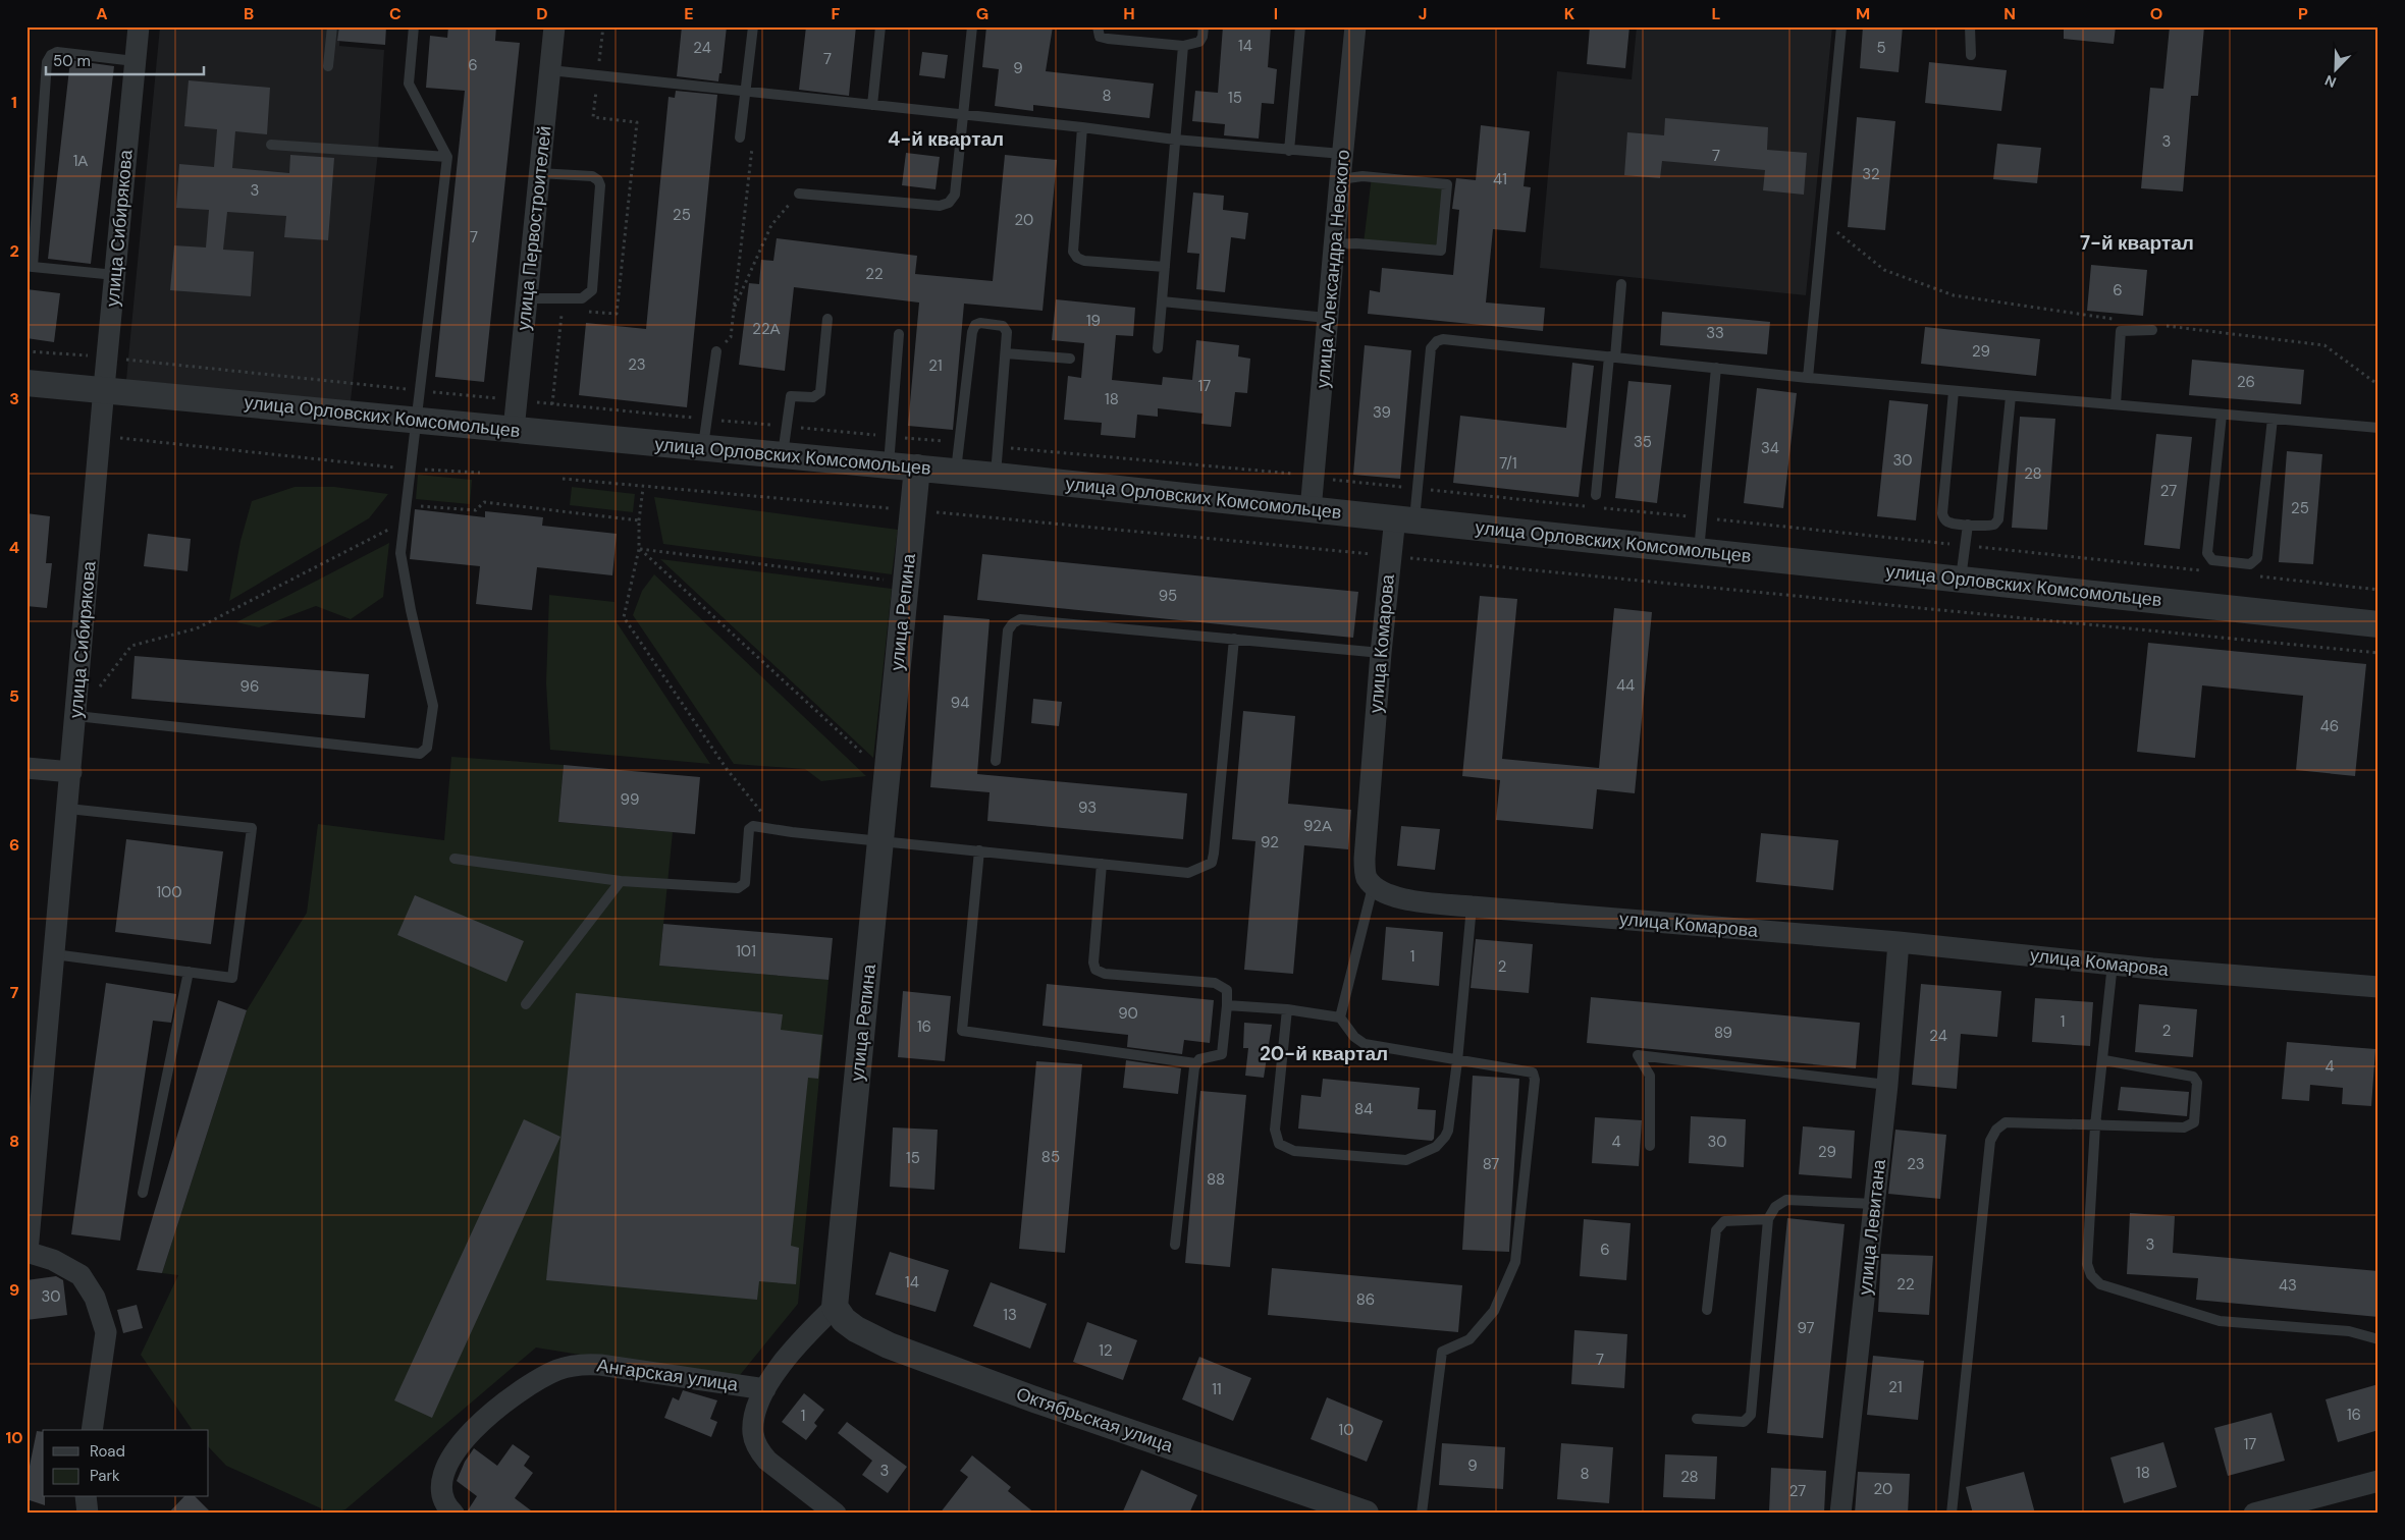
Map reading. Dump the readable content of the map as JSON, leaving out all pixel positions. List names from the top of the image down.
{
  "streets": {
    "street": [
      "улица Сибирякова",
      "улица Первостроителей",
      "улица Александра Невского",
      "улица Орловских Комсомольцев",
      "улица Репина",
      "улица Комарова",
      "улица Левитана",
      "Ангарская улица",
      "Октябрьская улица"
    ]
  },
  "crossings": [
    ["улица Сибирякова", "улица Орловских Комсомольцев"],
    ["улица Первостроителей", "улица Орловских Комсомольцев"],
    ["улица Александра Невского", "улица Орловских Комсомольцев"],
    ["улица Орловских Комсомольцев", "улица Репина"],
    ["улица Орловских Комсомольцев", "улица Комарова"],
    ["улица Репина", "Октябрьская улица"],
    ["улица Комарова", "улица Левитана"]
  ],
  "districts": ["4-й квартал", "7-й квартал", "20-й квартал"],
  "house_numbers": [
    "14",
    "24",
    "5",
    "7",
    "6",
    "9",
    "8",
    "15",
    "3",
    "7",
    "1А",
    "32",
    "41",
    "3",
    "25",
    "20",
    "7",
    "22",
    "6",
    "19",
    "22А",
    "33",
    "29",
    "23",
    "21",
    "26",
    "17",
    "18",
    "39",
    "35",
    "34",
    "30",
    "7/1",
    "28",
    "27",
    "25",
    "95",
    "44",
    "96",
    "94",
    "46",
    "99",
    "93",
    "92А",
    "92",
    "100",
    "101",
    "1",
    "2",
    "90",
    "1",
    "16",
    "2",
    "89",
    "24",
    "4",
    "84",
    "4",
    "30",
    "29",
    "85",
    "15",
    "87",
    "23",
    "88",
    "3",
    "6",
    "14",
    "22",
    "43",
    "30",
    "86",
    "13",
    "97",
    "12",
    "7",
    "21",
    "11",
    "16",
    "1",
    "10",
    "17",
    "9",
    "3",
    "18",
    "8",
    "28",
    "20",
    "27"
  ],
  "legend": ["Road", "Park"],
  "scale_bar": "50 m",
  "north": "bottom left",
  "grid": {
    "columns": [
      "A",
      "B",
      "C",
      "D",
      "E",
      "F",
      "G",
      "H",
      "I",
      "J",
      "K",
      "L",
      "M",
      "N",
      "O",
      "P"
    ],
    "rows": [
      "1",
      "2",
      "3",
      "4",
      "5",
      "6",
      "7",
      "8",
      "9",
      "10"
    ]
  }
}
